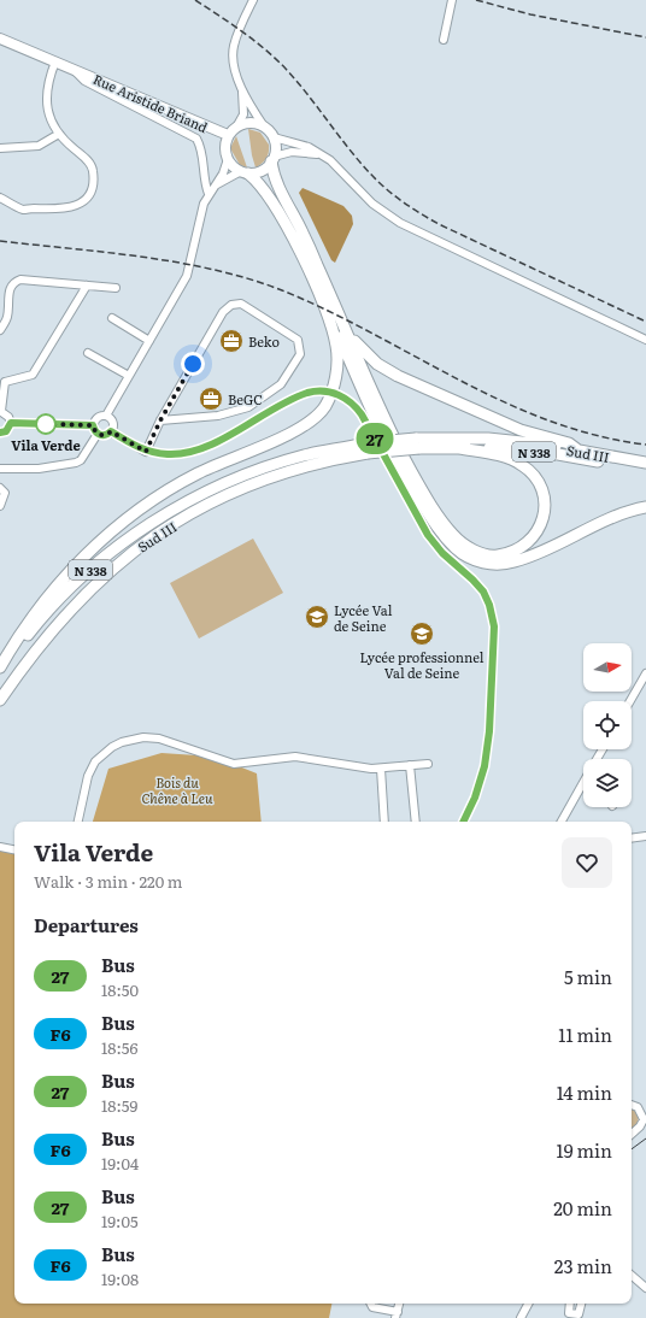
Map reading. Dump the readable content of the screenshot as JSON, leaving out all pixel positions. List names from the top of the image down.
{
  "streets": {
    "highway": ["N 338", "Sud III"],
    "main road": ["Rue Aristide Briand"]
  },
  "crossings": [
    ["N 338", "Sud III"]
  ],
  "parks": ["Bois du Chêne à Leu"],
  "places": {
    "office": ["Beko", "BeGC"],
    "other": ["Vila Verde"],
    "school or university": ["Lycée Val de Seine", "Lycée professionnel Val de Seine"]
  },
  "lines": ["bus line 27"],
  "north": "right",
  "page": {
    "on_map": "27",
    "heading": [
      ["Vila Verde", "Walk · 3 min · 220 m"],
      "Departures"
    ],
    "list": [
      {
        "mark": "27",
        "name": "Bus",
        "note": "18:50",
        "value": "5 min"
      },
      {
        "mark": "F6",
        "name": "Bus",
        "note": "18:56",
        "value": "11 min"
      },
      {
        "mark": "27",
        "name": "Bus",
        "note": "18:59",
        "value": "14 min"
      },
      {
        "mark": "F6",
        "name": "Bus",
        "note": "19:04",
        "value": "19 min"
      },
      {
        "mark": "27",
        "name": "Bus",
        "note": "19:05",
        "value": "20 min"
      },
      {
        "mark": "F6",
        "name": "Bus",
        "note": "19:08",
        "value": "23 min"
      }
    ]
  }
}
